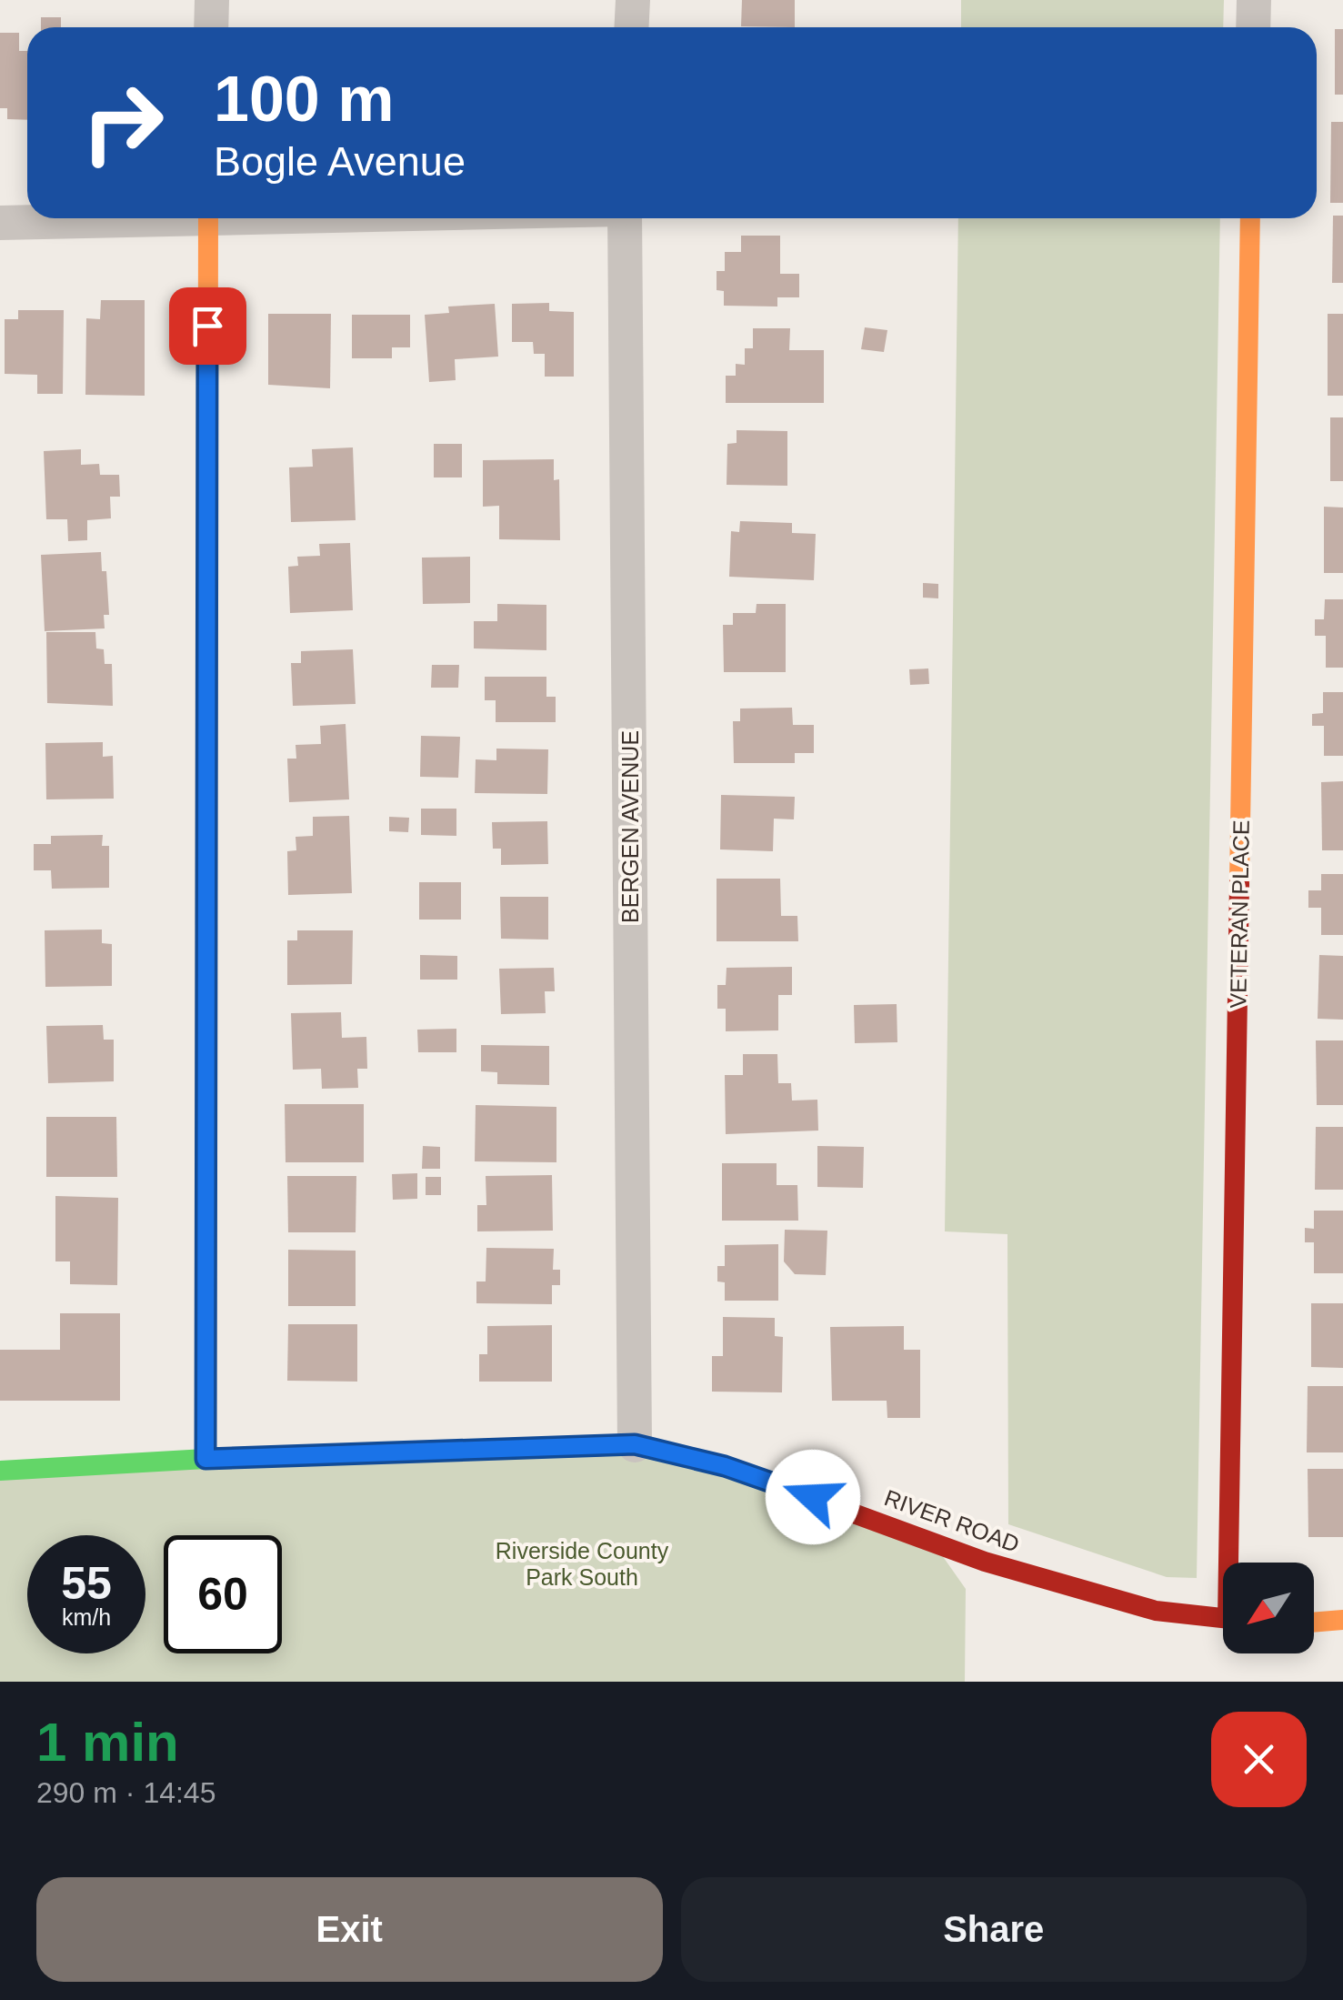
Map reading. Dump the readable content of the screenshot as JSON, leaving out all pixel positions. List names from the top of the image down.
{
  "streets": {
    "street": ["BERGEN AVENUE", "VETERAN PLACE", "RIVER ROAD"]
  },
  "crossings": [
    ["BERGEN AVENUE", "RIVER ROAD"]
  ],
  "parks": ["Riverside County Park South"],
  "north": "bottom left",
  "page": {
    "turn": ["100 m", "Bogle Avenue"],
    "speed": "55 km/h",
    "limit": "60",
    "heading": ["1 min", "290 m · 14:45"],
    "buttons": ["Exit", "Share"]
  }
}
